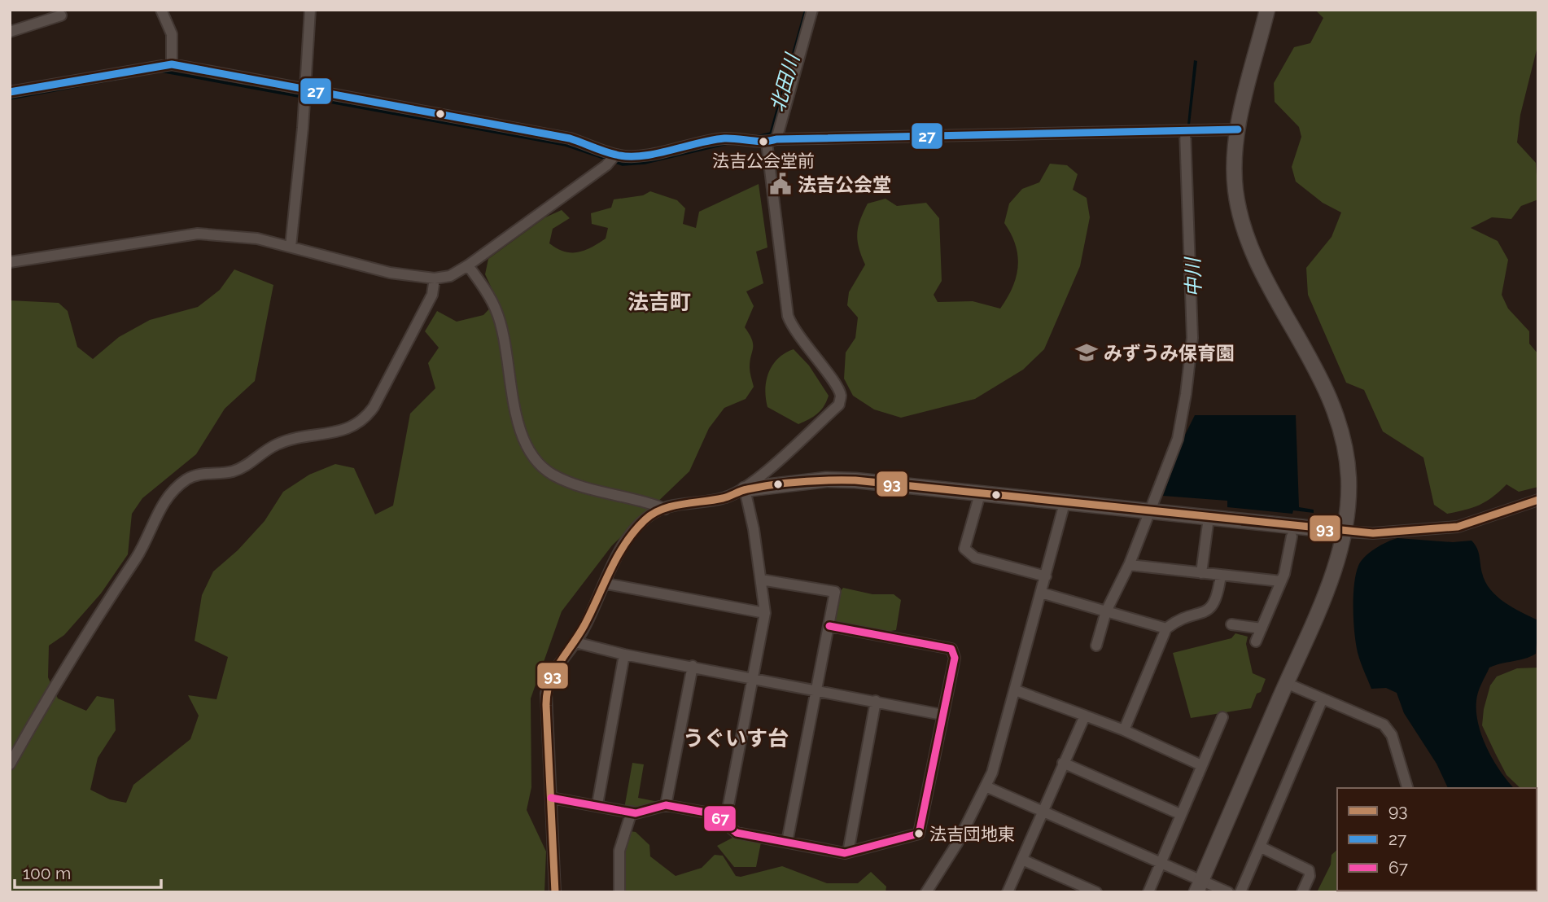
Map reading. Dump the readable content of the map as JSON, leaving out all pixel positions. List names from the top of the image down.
{
  "districts": ["法吉町", "うぐいす台"],
  "water": ["北田川", "中川"],
  "places": {
    "other": ["法吉公会堂前", "法吉団地東"],
    "public building": ["法吉公会堂"],
    "school or university": ["みずうみ保育園"]
  },
  "lines": ["transit line 27", "transit line 93", "transit line 67"],
  "legend": ["93", "27", "67"],
  "scale_bar": "100 m"
}
